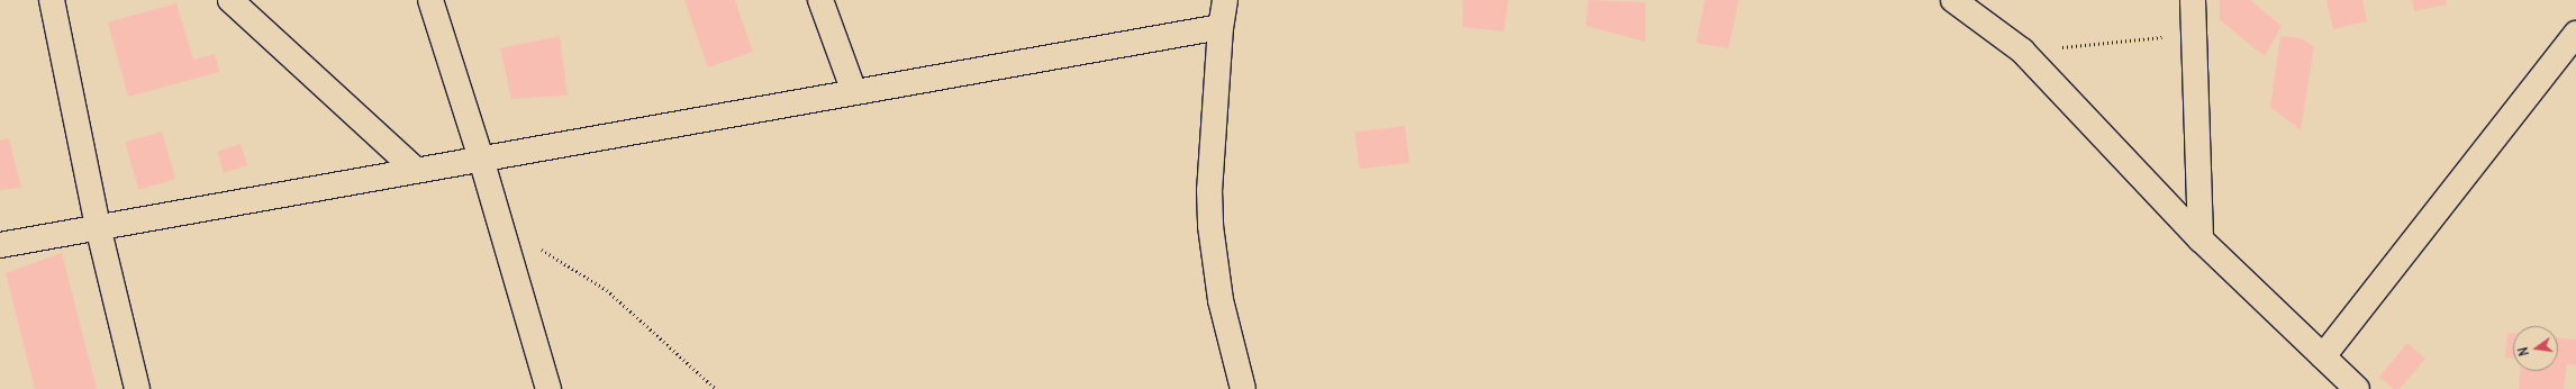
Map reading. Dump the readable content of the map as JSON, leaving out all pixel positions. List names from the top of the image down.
{
  "north": "left"
}
